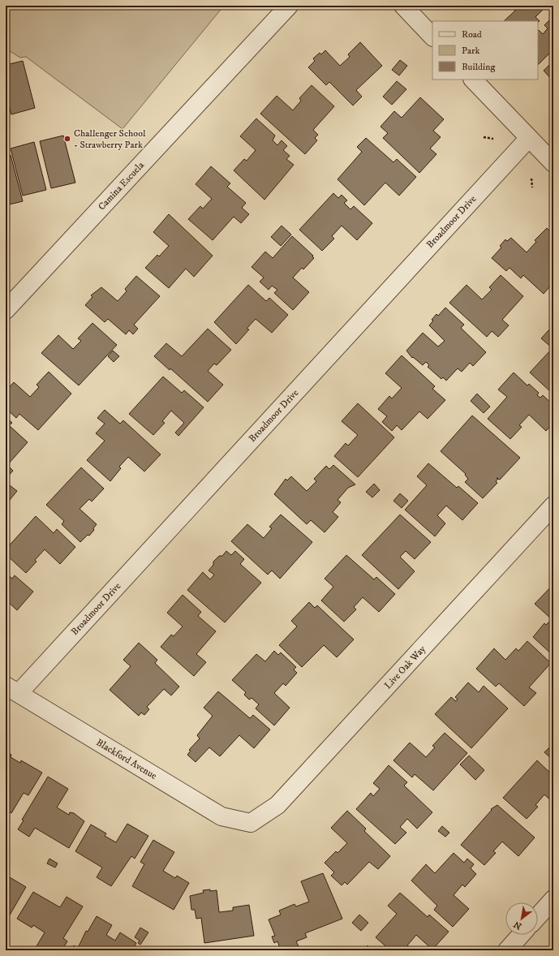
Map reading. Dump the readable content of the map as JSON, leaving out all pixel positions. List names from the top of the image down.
{
  "streets": {
    "street": [
      "Camina Escuela",
      "Broadmoor Drive",
      "Live Oak Way",
      "Blackford Avenue"
    ]
  },
  "crossings": [
    ["Broadmoor Drive", "Blackford Avenue"],
    ["Live Oak Way", "Blackford Avenue"]
  ],
  "places": ["Challenger School - Strawberry Park"],
  "legend": ["Road", "Park", "Building"],
  "north": "bottom left"
}
